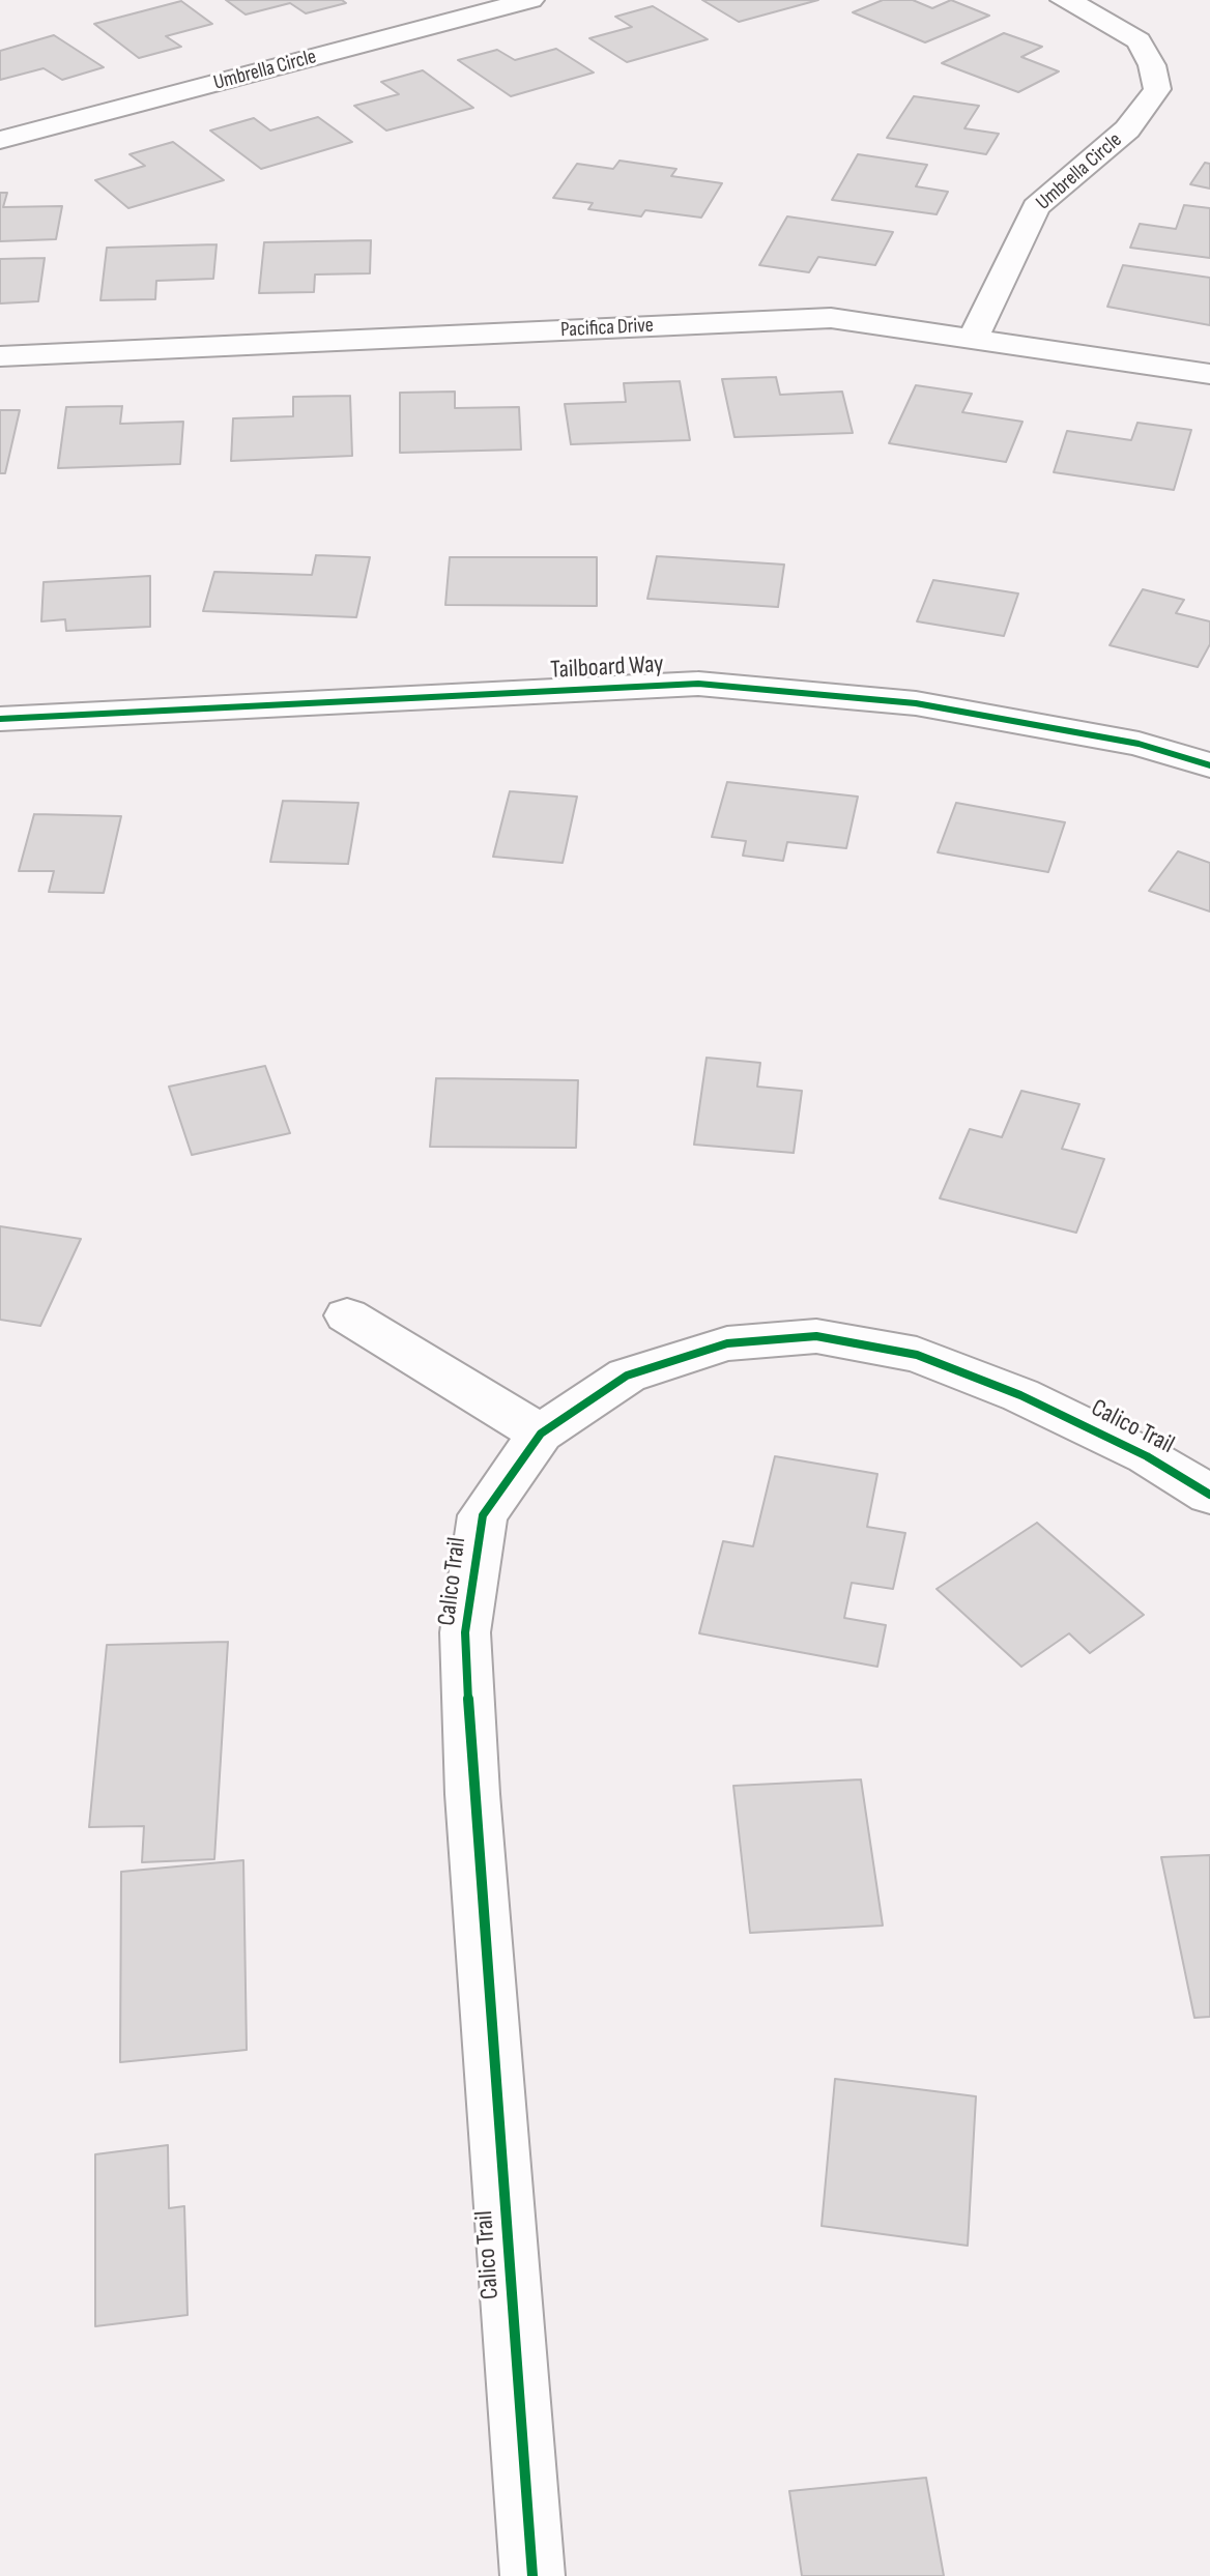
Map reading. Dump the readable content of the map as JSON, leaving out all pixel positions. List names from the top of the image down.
{
  "streets": {
    "street": [
      "Umbrella Circle",
      "Pacifica Drive",
      "Tailboard Way",
      "Calico Trail"
    ]
  },
  "crossings": [
    ["Umbrella Circle", "Pacifica Drive"]
  ]
}
